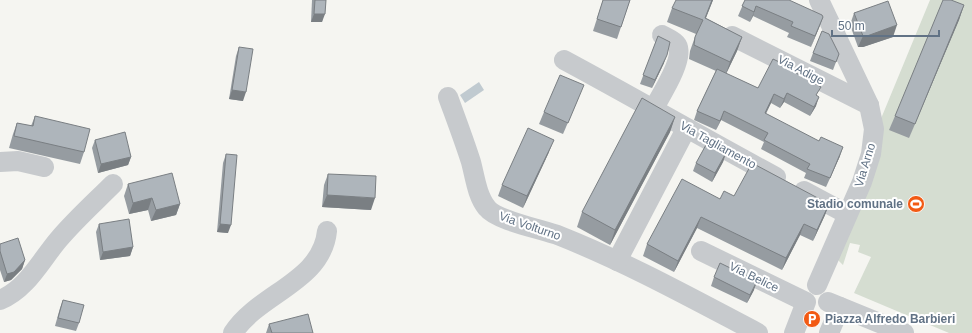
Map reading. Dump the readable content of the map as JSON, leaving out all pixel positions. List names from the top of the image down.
{
  "streets": {
    "street": [
      "Via Adige",
      "Via Tagliamento",
      "Via Arno",
      "Via Volturno",
      "Via Belice"
    ]
  },
  "crossings": [
    ["Via Adige", "Via Arno"],
    ["Via Tagliamento", "Via Arno"],
    ["Via Arno", "Via Belice"]
  ],
  "places": {
    "sports": ["Stadio comunale"],
    "parking": ["Piazza Alfredo Barbieri"]
  },
  "scale_bar": "50 m"
}
